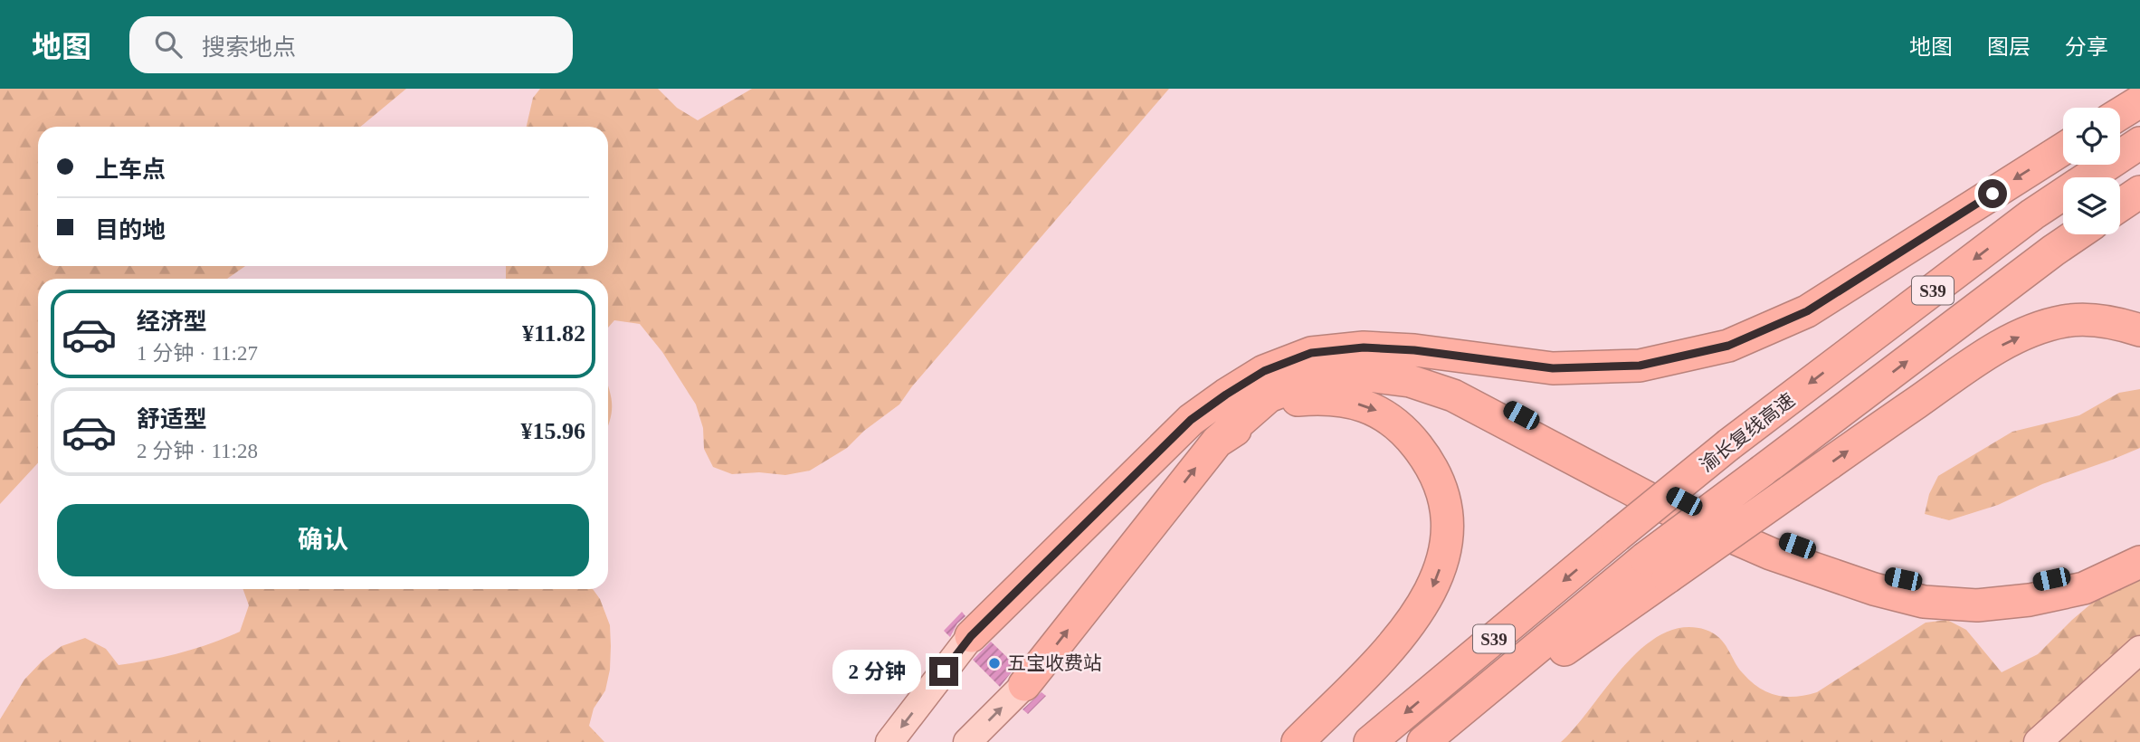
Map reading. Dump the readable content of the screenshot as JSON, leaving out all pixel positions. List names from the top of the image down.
{
  "streets": {
    "highway": ["S39", "渝长复线高速"]
  },
  "places": ["五宝收费站"],
  "page": {
    "header": "地图",
    "search": "搜索地点",
    "nav": ["地图", "图层", "分享"],
    "banner": ["上车点", "目的地"],
    "list": [
      {
        "name": "经济型",
        "note": "1 分钟 · 11:27",
        "value": "¥11.82"
      },
      {
        "name": "舒适型",
        "note": "2 分钟 · 11:28",
        "value": "¥15.96"
      }
    ],
    "buttons": "确认",
    "bubble": "2 分钟"
  }
}
